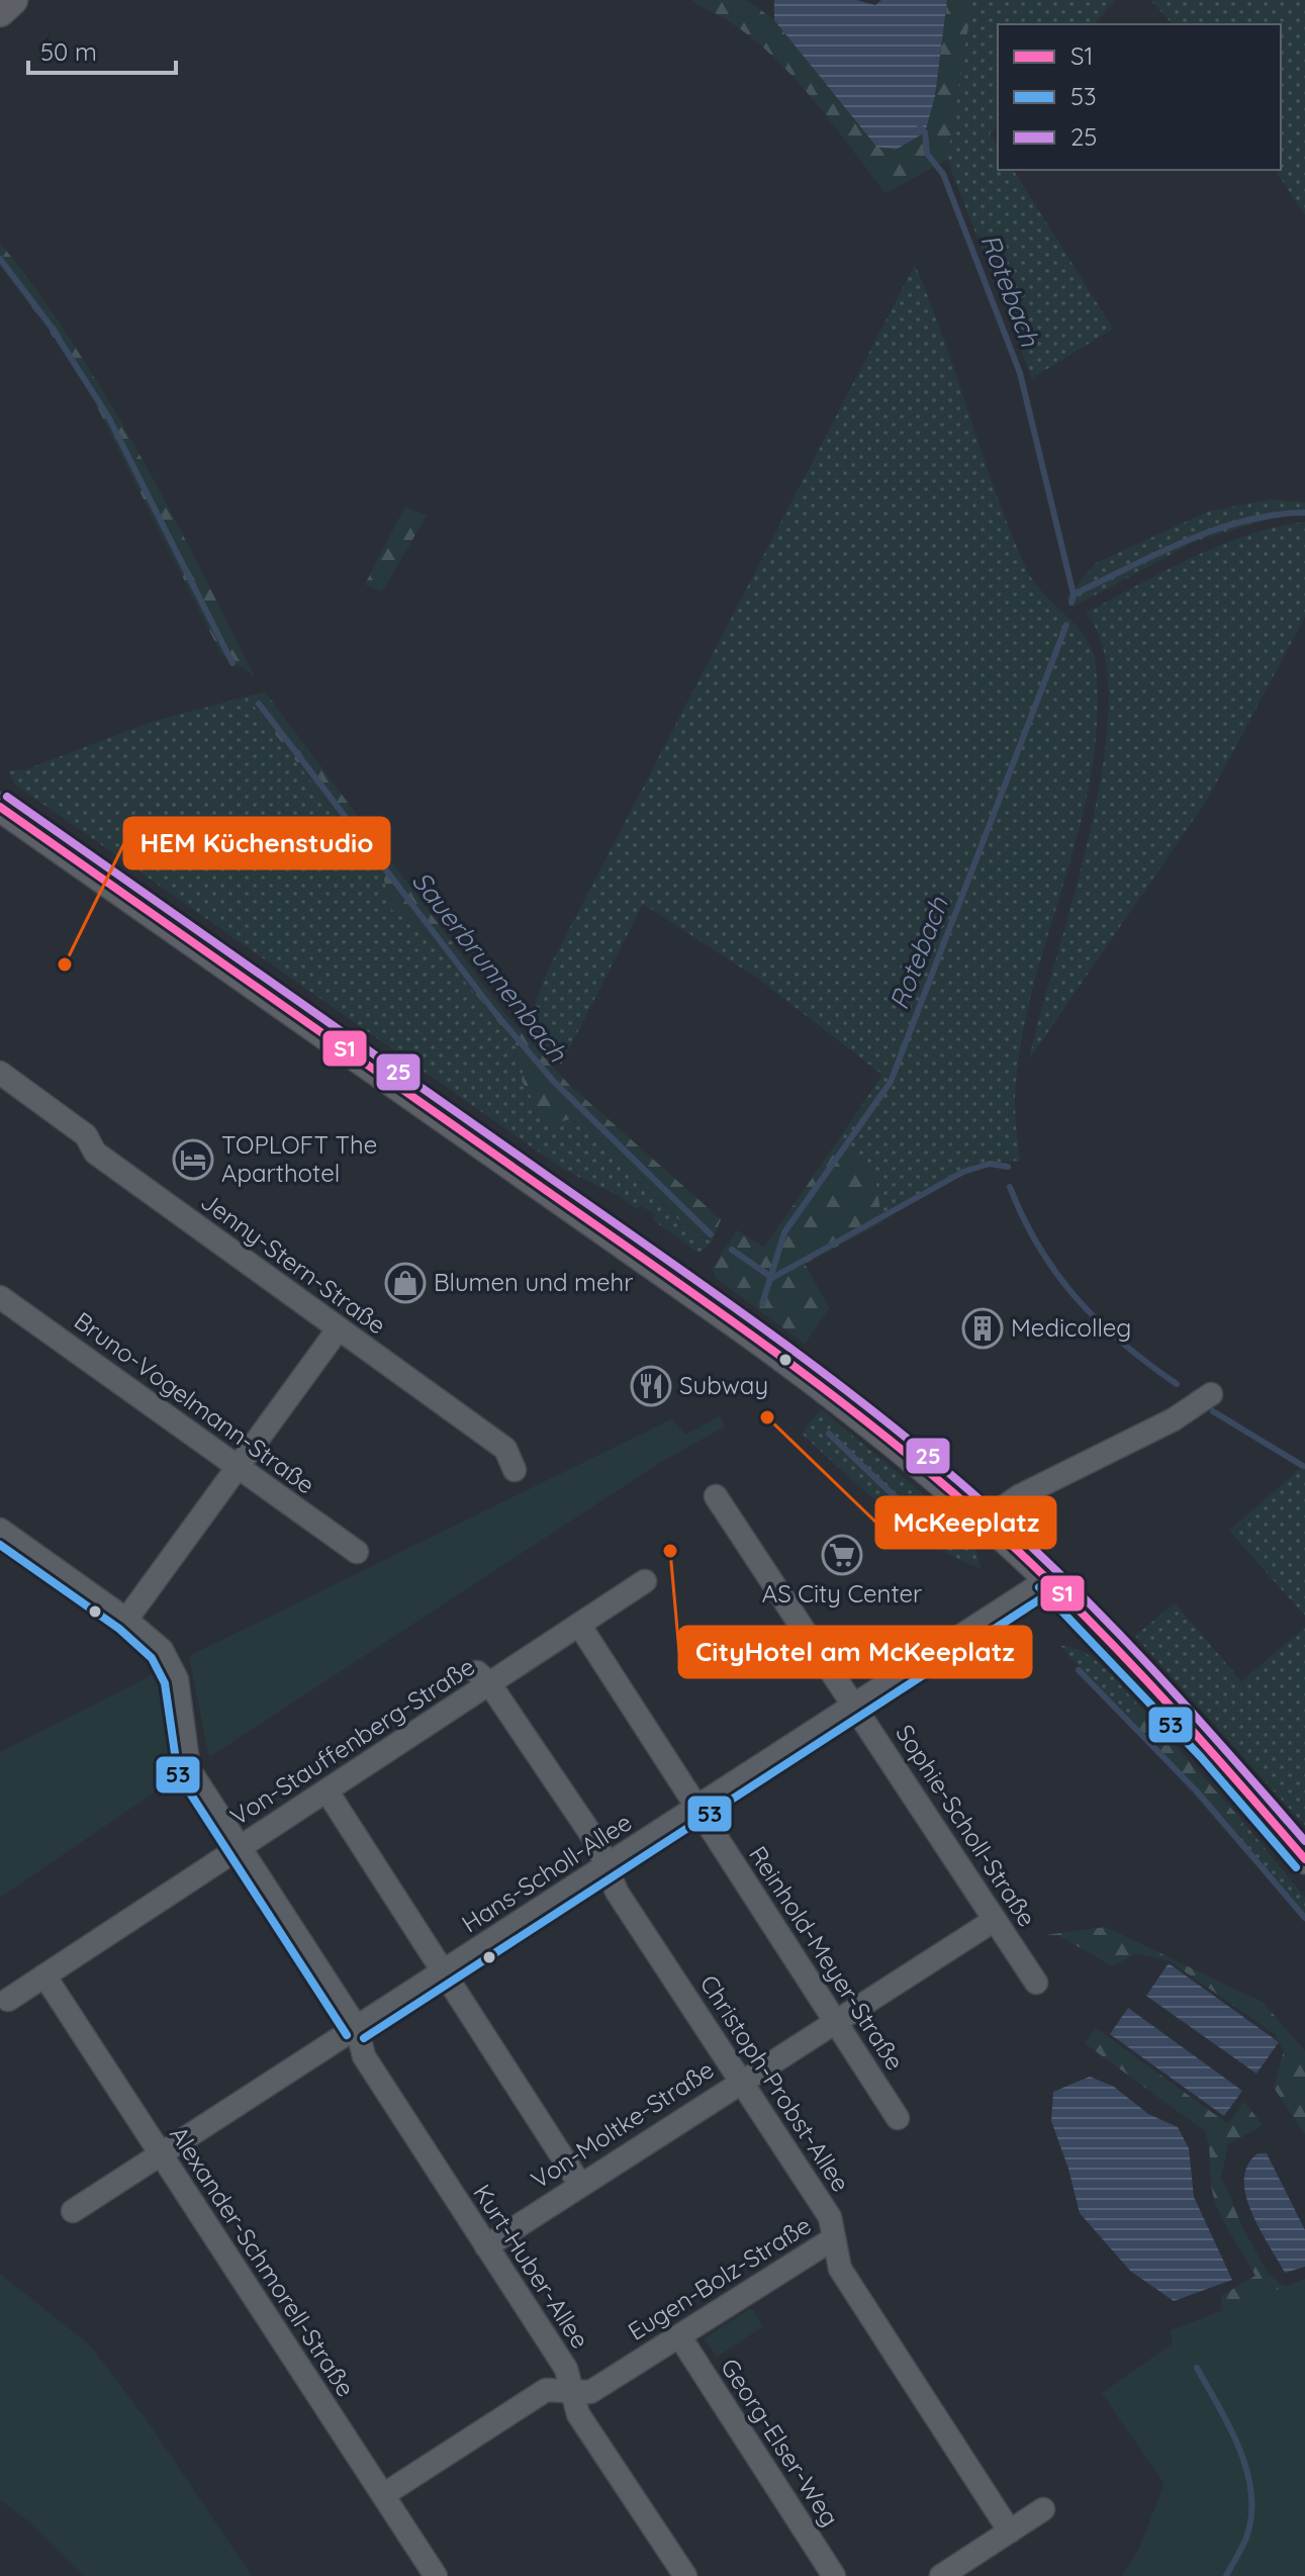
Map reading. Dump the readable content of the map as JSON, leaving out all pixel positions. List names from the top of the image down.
{
  "streets": {
    "street": [
      "Jenny-Stern-Straße",
      "Bruno-Vogelmann-Straße",
      "Von-Stauffenberg-Straße",
      "Sophie-Scholl-Straße",
      "Hans-Scholl-Allee",
      "Reinhold-Meyer-Straße",
      "Christoph-Probst-Allee",
      "Von-Moltke-Straße",
      "Alexander-Schmorell-Straße",
      "Kurt-Huber-Allee",
      "Eugen-Bolz-Straße",
      "Georg-Elser-Weg"
    ]
  },
  "crossings": [
    ["Von-Stauffenberg-Straße", "Reinhold-Meyer-Straße"],
    ["Von-Stauffenberg-Straße", "Christoph-Probst-Allee"],
    ["Von-Stauffenberg-Straße", "Alexander-Schmorell-Straße"],
    ["Von-Stauffenberg-Straße", "Kurt-Huber-Allee"],
    ["Sophie-Scholl-Straße", "Hans-Scholl-Allee"],
    ["Sophie-Scholl-Straße", "Von-Moltke-Straße"],
    ["Hans-Scholl-Allee", "Reinhold-Meyer-Straße"],
    ["Hans-Scholl-Allee", "Christoph-Probst-Allee"],
    ["Hans-Scholl-Allee", "Alexander-Schmorell-Straße"],
    ["Hans-Scholl-Allee", "Kurt-Huber-Allee"],
    ["Reinhold-Meyer-Straße", "Von-Moltke-Straße"],
    ["Christoph-Probst-Allee", "Von-Moltke-Straße"],
    ["Christoph-Probst-Allee", "Eugen-Bolz-Straße"],
    ["Von-Moltke-Straße", "Kurt-Huber-Allee"],
    ["Alexander-Schmorell-Straße", "Eugen-Bolz-Straße"],
    ["Kurt-Huber-Allee", "Eugen-Bolz-Straße"],
    ["Eugen-Bolz-Straße", "Georg-Elser-Weg"]
  ],
  "water": ["Rotebach", "Sauerbrunnenbach"],
  "places": {
    "other": ["HEM Küchenstudio", "McKeeplatz", "CityHotel am McKeeplatz"],
    "hotel": ["TOPLOFT The Aparthotel"],
    "shop": ["Blumen und mehr"],
    "building": ["Medicolleg"],
    "restaurant": ["Subway"],
    "supermarket": ["AS City Center"]
  },
  "lines": ["transit line 25", "transit line S1", "transit line 53"],
  "legend": ["S1", "53", "25"],
  "scale_bar": "50 m"
}
